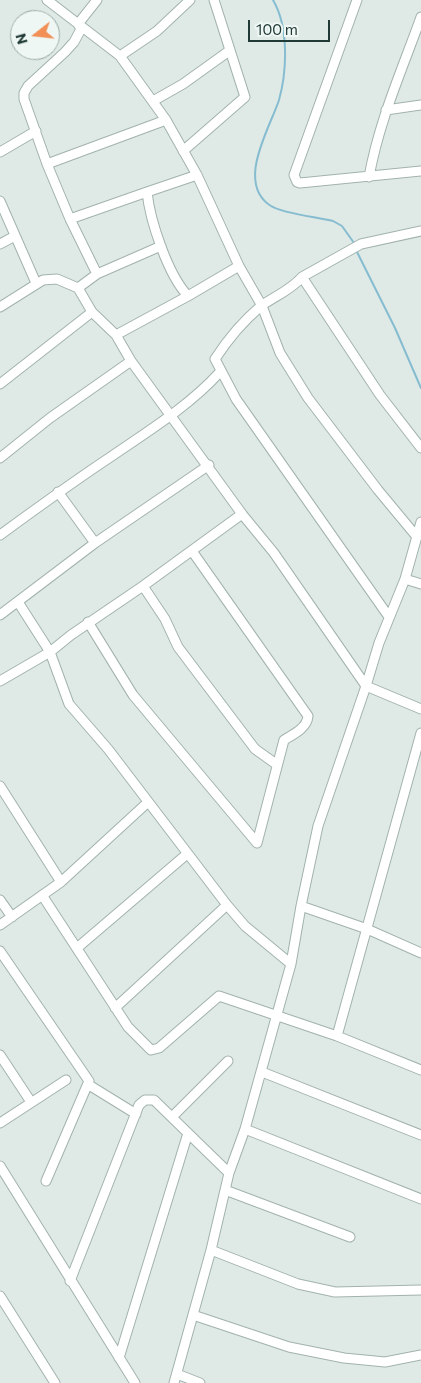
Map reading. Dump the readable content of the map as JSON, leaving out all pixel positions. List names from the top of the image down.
{
  "scale_bar": "100 m",
  "north": "left"
}
